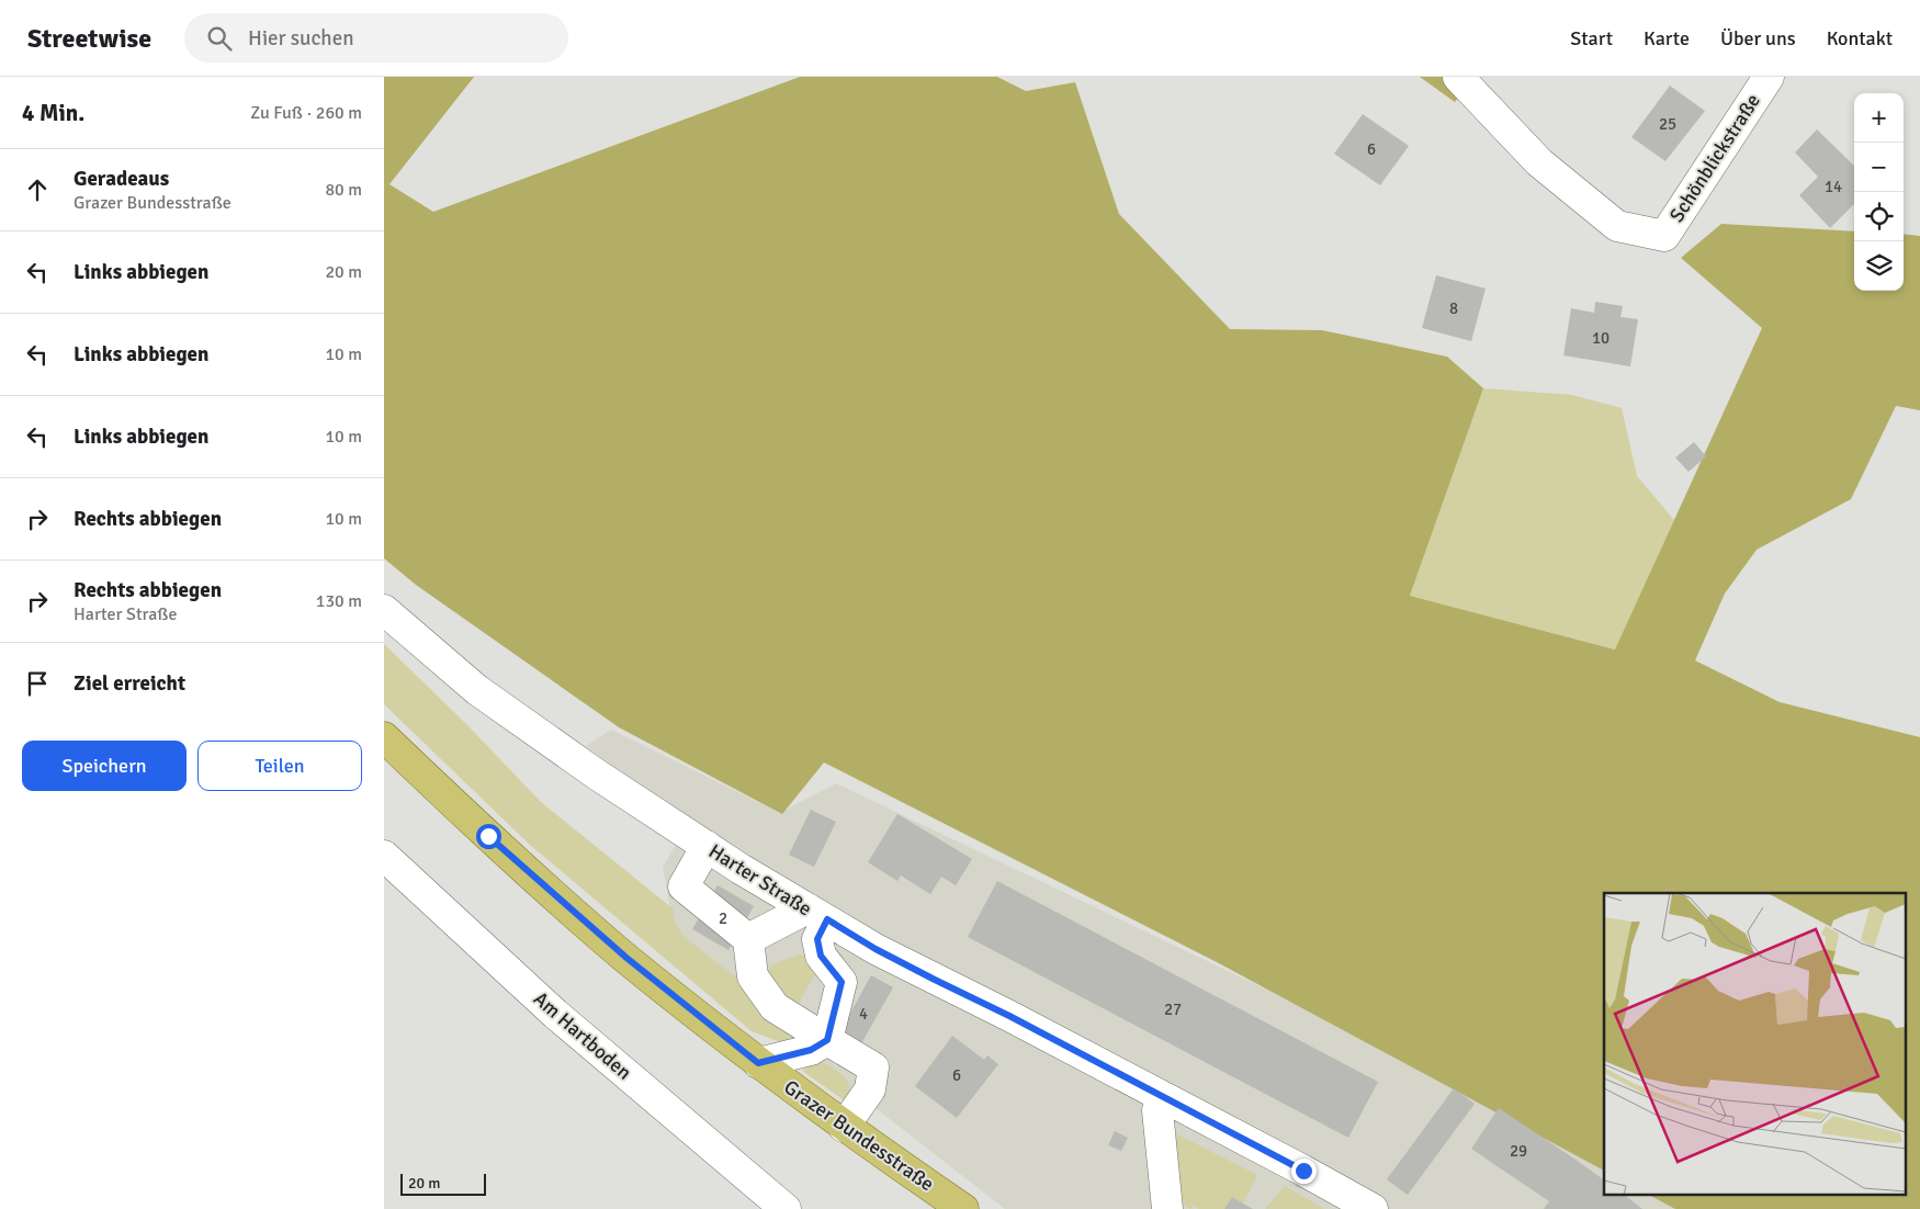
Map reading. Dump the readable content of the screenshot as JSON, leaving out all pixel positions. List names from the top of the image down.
{
  "streets": {
    "main road": ["Grazer Bundesstraße"],
    "street": ["Schönblickstraße", "Harter Straße", "Am Hartboden"]
  },
  "house_numbers": [
    "25",
    "6",
    "14",
    "8",
    "10",
    "2",
    "27",
    "4",
    "6",
    "29"
  ],
  "scale_bar": "20 m",
  "page": {
    "header": "Streetwise",
    "search": "Hier suchen",
    "nav": [
      "Start",
      "Karte",
      "Über uns",
      "Kontakt"
    ],
    "heading": ["4 Min.", "Zu Fuß · 260 m"],
    "map_buttons": ["+", "−"],
    "list": [
      ["Geradeaus", "Grazer Bundesstraße", "80 m"],
      ["Links abbiegen", "20 m"],
      ["Links abbiegen", "10 m"],
      ["Links abbiegen", "10 m"],
      ["Rechts abbiegen", "10 m"],
      ["Rechts abbiegen", "Harter Straße", "130 m"],
      "Ziel erreicht"
    ],
    "buttons": ["Speichern", "Teilen"],
    "scale": "20 m"
  }
}
